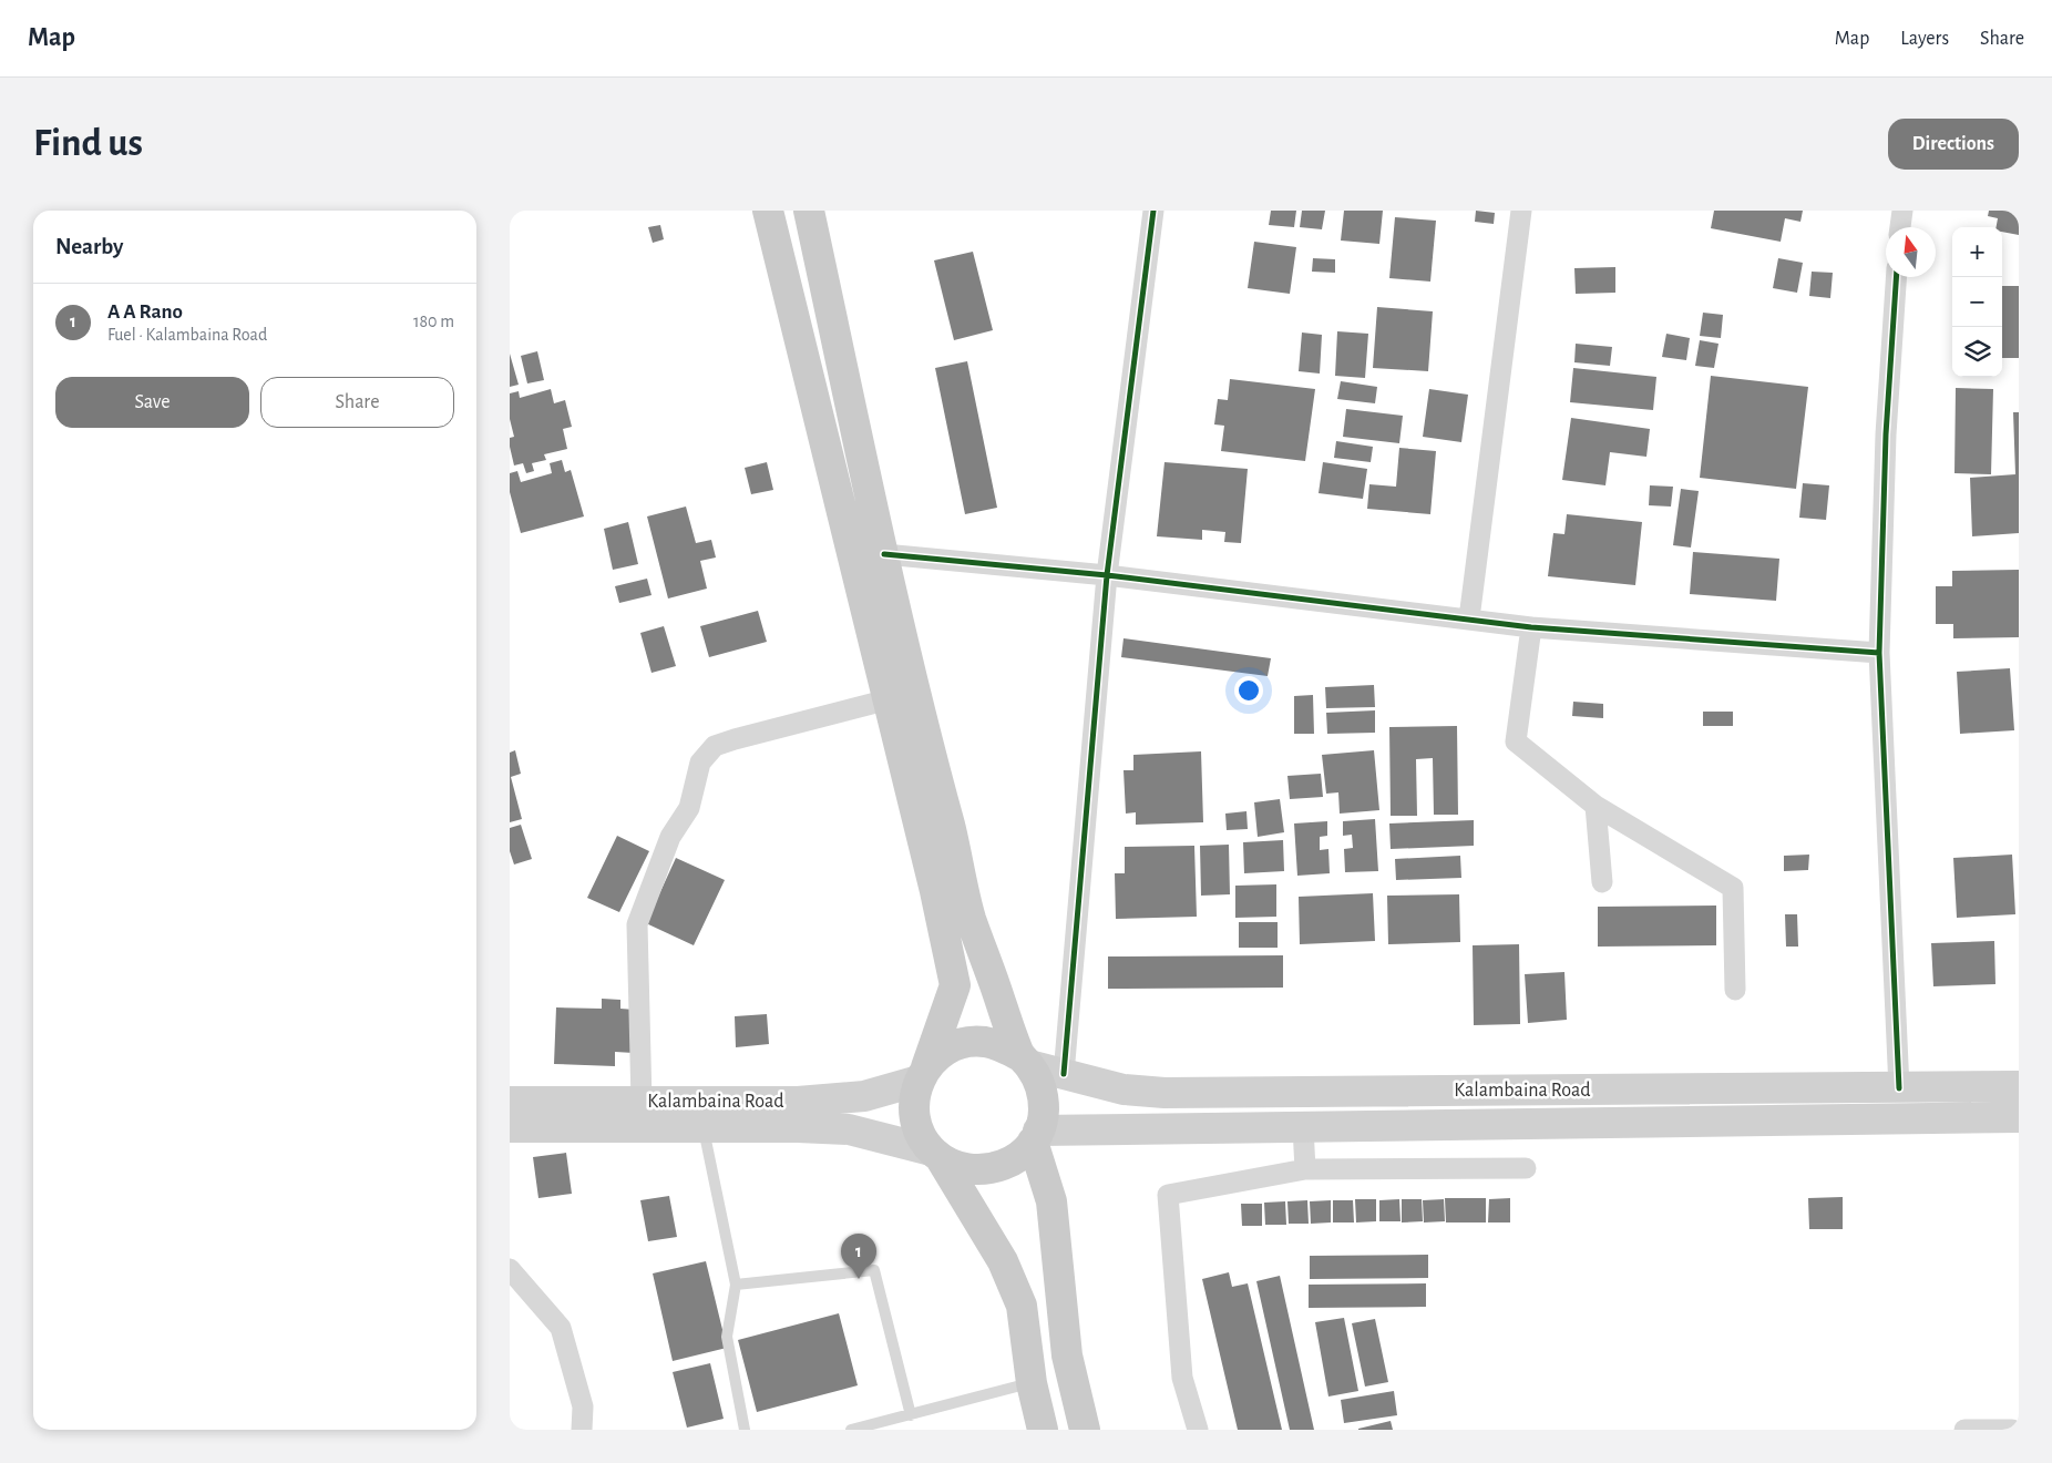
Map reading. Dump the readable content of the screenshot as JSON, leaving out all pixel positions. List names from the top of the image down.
{
  "streets": {
    "main road": ["Kalambaina Road"]
  },
  "north": "top",
  "page": {
    "header": "Map",
    "nav": ["Map", "Layers", "Share"],
    "buttons": [
      "Directions",
      ["Save", "Share"]
    ],
    "title": "Find us",
    "heading": "Nearby",
    "map_buttons": ["+", "−"],
    "list": [
      {
        "mark": "1",
        "name": "A A Rano",
        "note": "Fuel · Kalambaina Road",
        "value": "180 m"
      }
    ],
    "pins": "1"
  }
}
